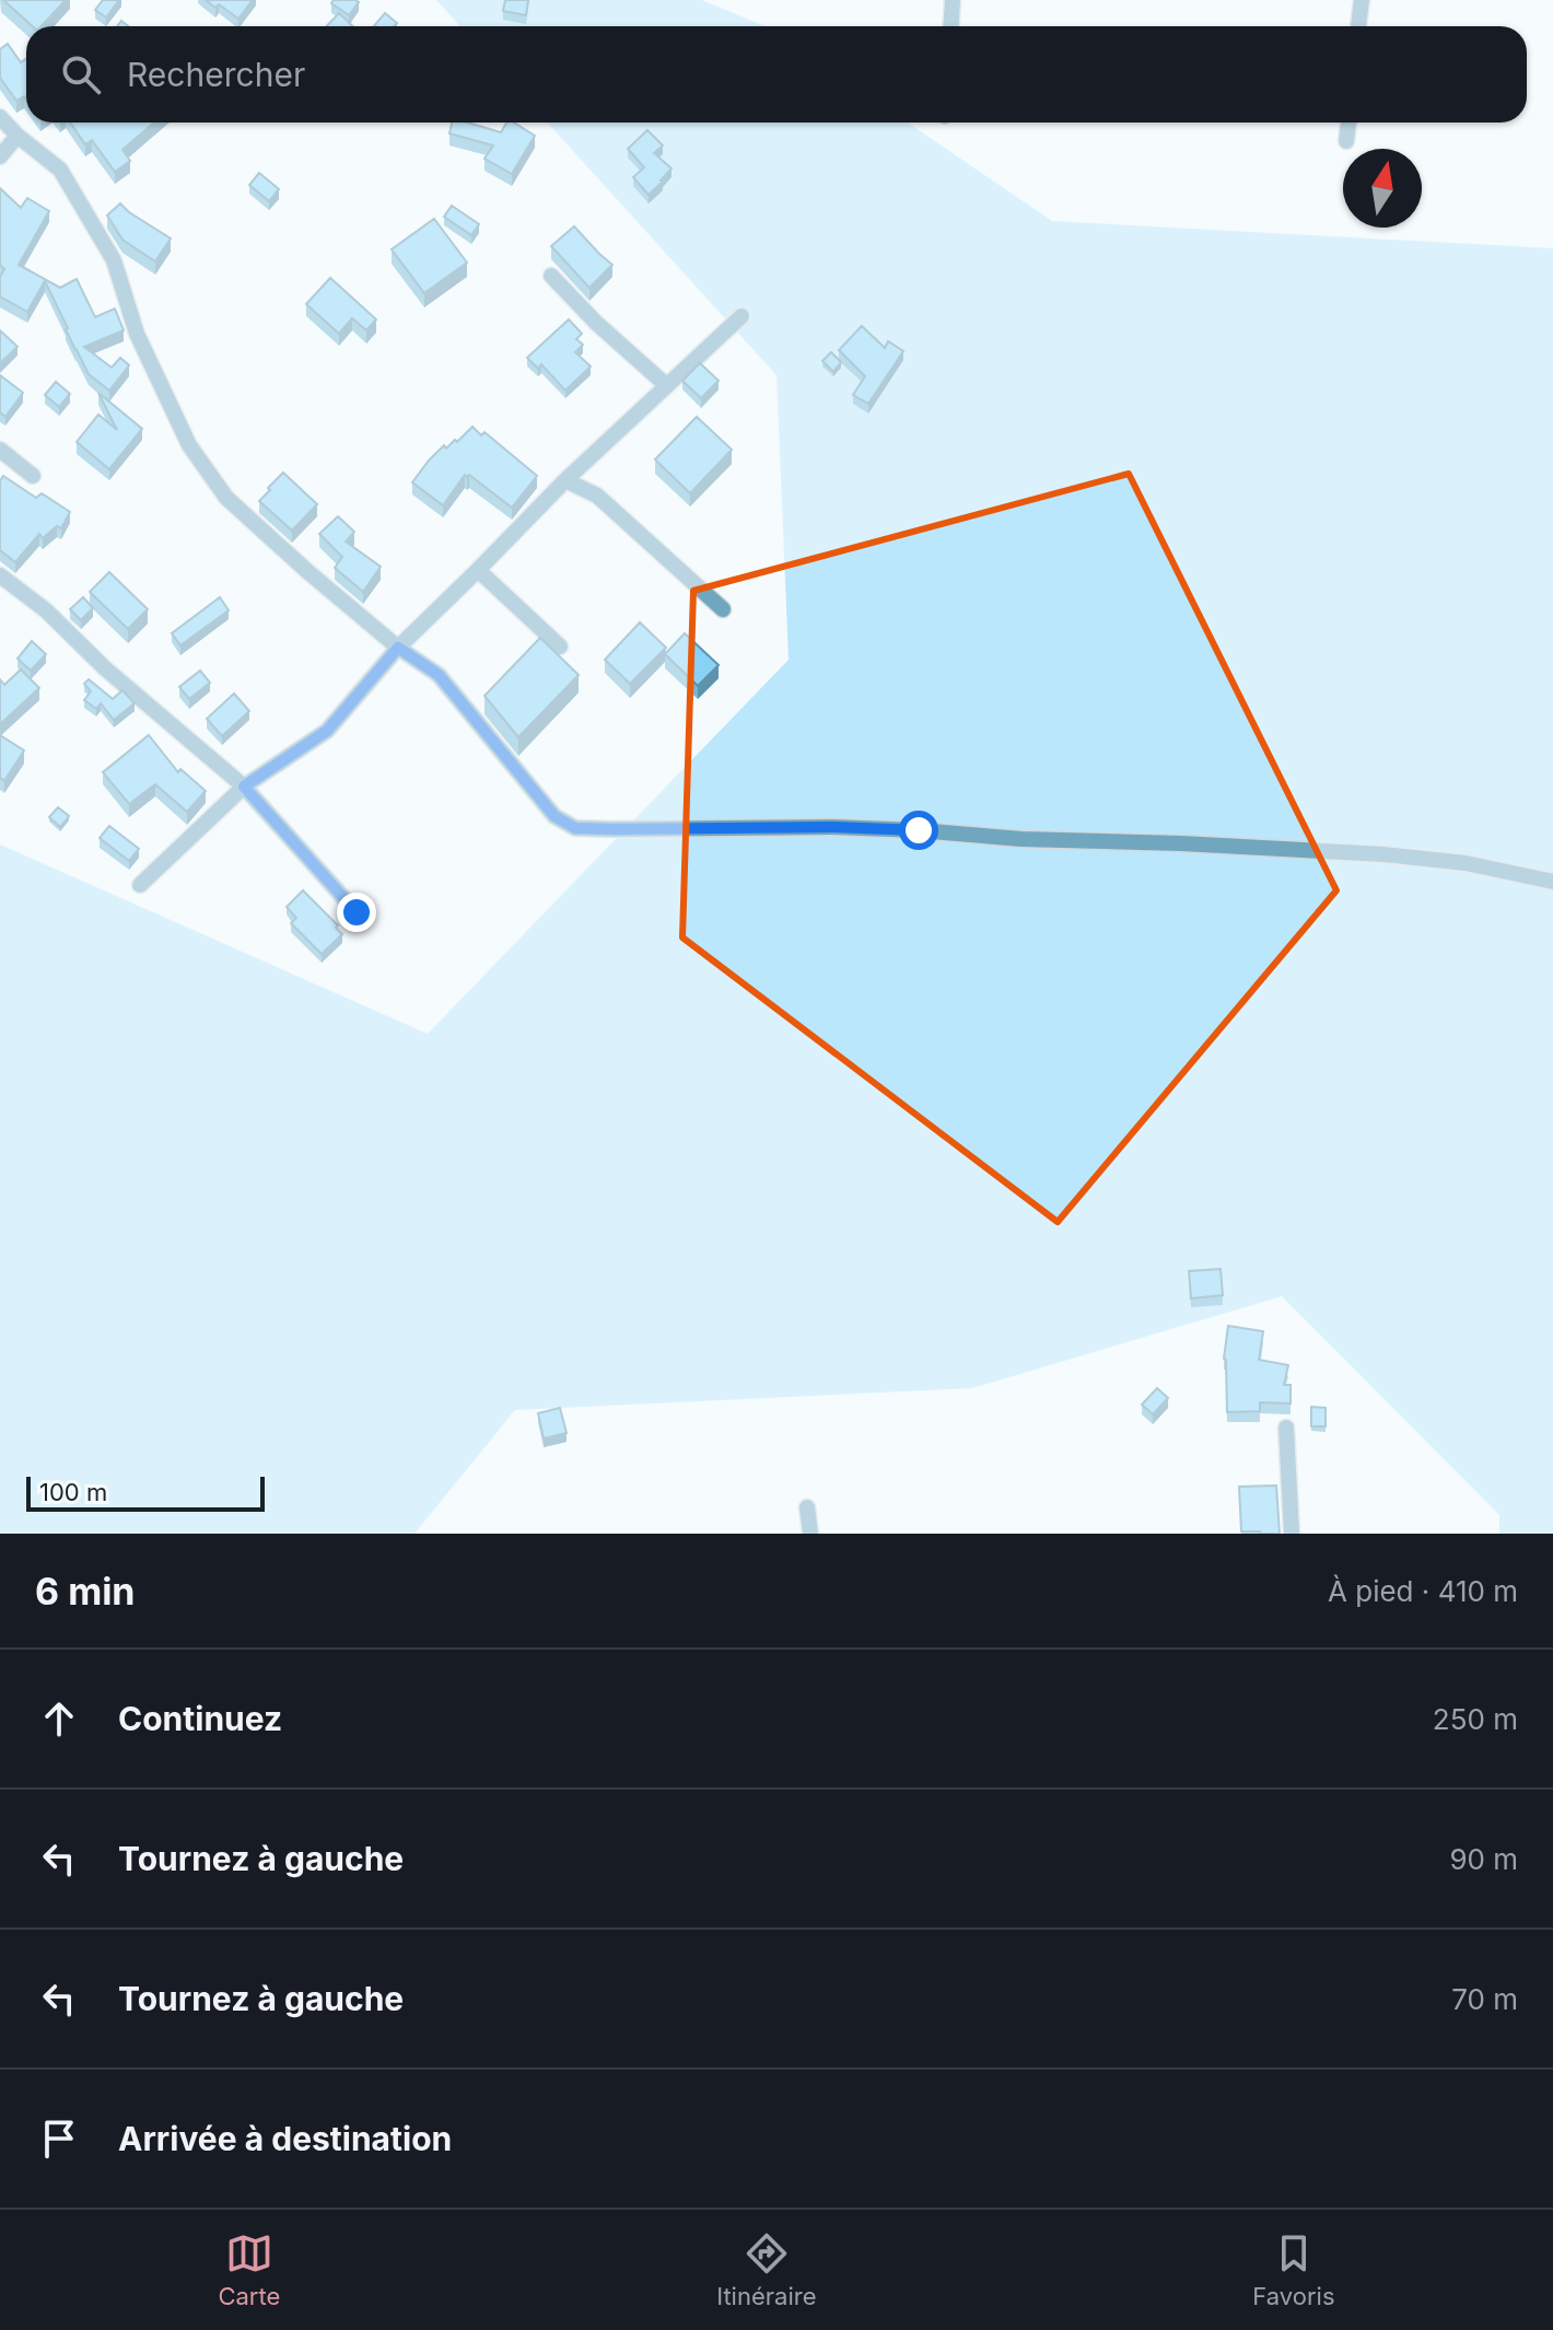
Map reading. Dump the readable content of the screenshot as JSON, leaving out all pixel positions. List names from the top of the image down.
{
  "scale_bar": "100 m",
  "north": "top",
  "page": {
    "search": "Rechercher",
    "scale": "100 m",
    "heading": ["6 min", "À pied · 410 m"],
    "list": [
      ["Continuez", "250 m"],
      ["Tournez à gauche", "90 m"],
      ["Tournez à gauche", "70 m"],
      "Arrivée à destination"
    ],
    "nav": ["Carte", "Itinéraire", "Favoris"]
  }
}
